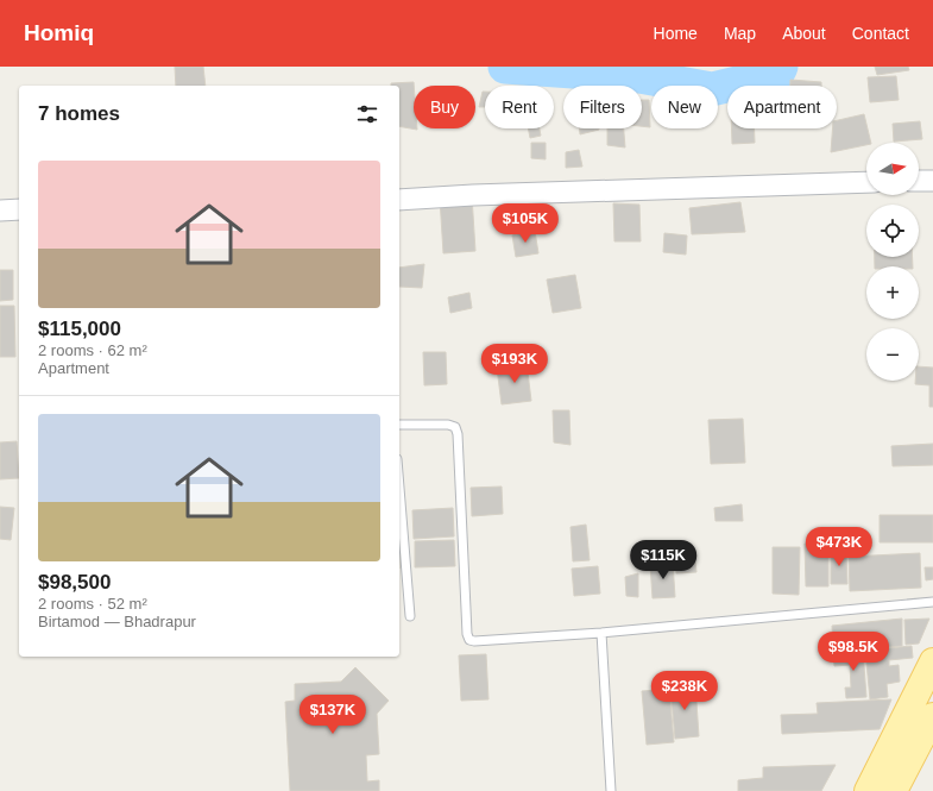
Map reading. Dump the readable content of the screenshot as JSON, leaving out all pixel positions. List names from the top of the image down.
{
  "north": "right",
  "page": {
    "header": "Homiq",
    "nav": [
      "Home",
      "Map",
      "About",
      "Contact"
    ],
    "chip": [
      "Buy",
      "Rent",
      "Filters",
      "New",
      "Apartment"
    ],
    "heading": "7 homes",
    "map_buttons": ["+", "−"],
    "list": [
      {
        "name": "$115,000",
        "note": "2 rooms · 62 m² · Apartment"
      },
      {
        "name": "$98,500",
        "note": "2 rooms · 52 m² · Birtamod — Bhadrapur"
      }
    ],
    "price": [
      "$105K",
      "$193K",
      "$473K",
      "$115K",
      "$98.5K",
      "$238K",
      "$137K"
    ]
  }
}
